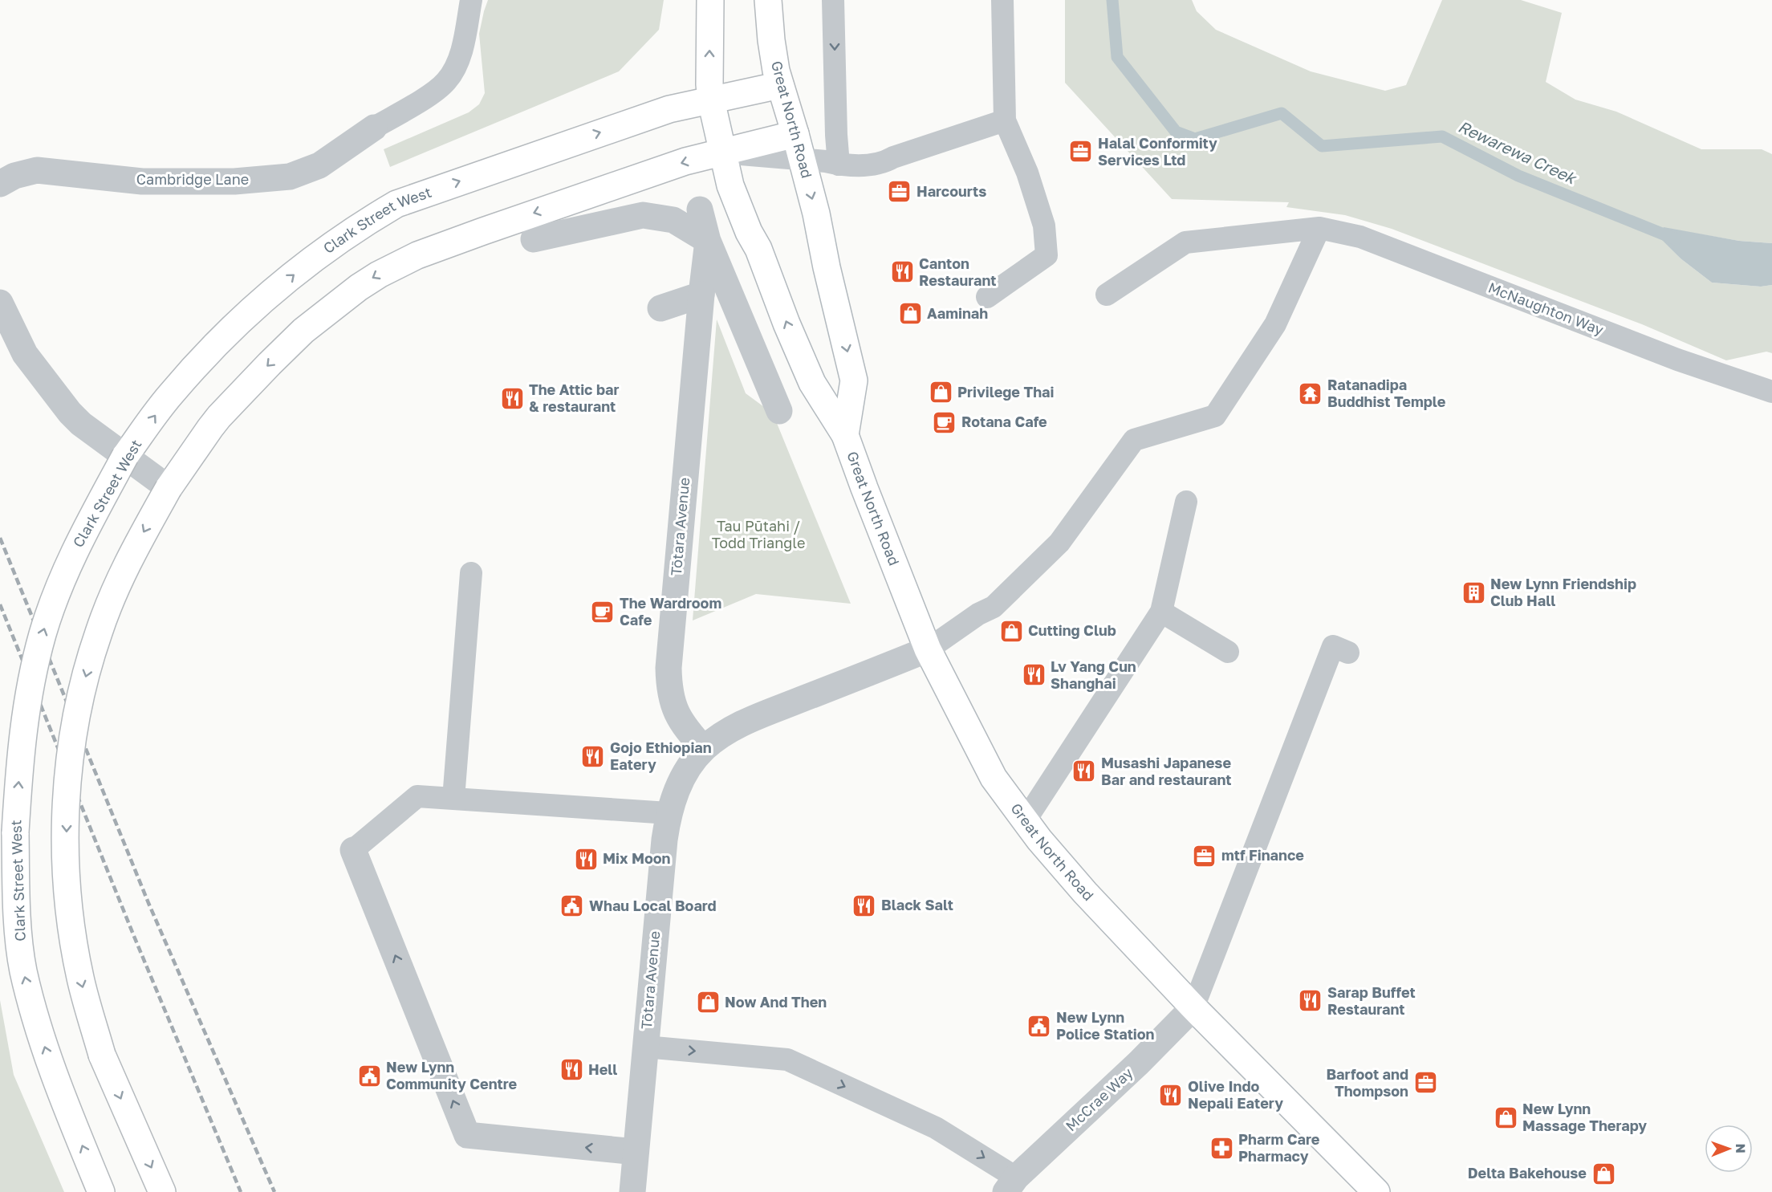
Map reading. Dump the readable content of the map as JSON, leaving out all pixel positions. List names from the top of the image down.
{
  "streets": {
    "main road": ["Great North Road", "Clark Street West"],
    "street": ["Cambridge Lane", "Tōtara Avenue", "McCrae Way"],
    "lane": ["McNaughton Way"]
  },
  "crossings": [
    ["Great North Road", "Clark Street West"],
    ["Great North Road", "Tōtara Avenue"],
    ["Great North Road", "McCrae Way"]
  ],
  "one_way": ["Clark Street West"],
  "water": ["Rewarewa Creek"],
  "parks": ["Tau Pūtahi / Todd Triangle"],
  "places": {
    "office": [
      "Halal Conformity Services Ltd",
      "Harcourts",
      "mtf Finance",
      "Barfoot and Thompson"
    ],
    "restaurant": [
      "Canton Restaurant",
      "The Attic bar & restaurant",
      "Lv Yang Cun Shanghai",
      "Gojo Ethiopian Eatery",
      "Musashi Japanese Bar and restaurant",
      "Mix Moon",
      "Black Salt",
      "Sarap Buffet Restaurant",
      "Hell",
      "Olive Indo Nepali Eatery"
    ],
    "shop": [
      "Aaminah",
      "Privilege Thai",
      "Cutting Club",
      "Now And Then",
      "New Lynn Massage Therapy",
      "Delta Bakehouse"
    ],
    "temple": ["Ratanadipa Buddhist Temple"],
    "cafe": ["Rotana Cafe", "The Wardroom Cafe"],
    "building": ["New Lynn Friendship Club Hall"],
    "public building": ["Whau Local Board", "New Lynn Police Station", "New Lynn Community Centre"],
    "pharmacy": ["Pharm Care Pharmacy"]
  },
  "north": "right"
}
